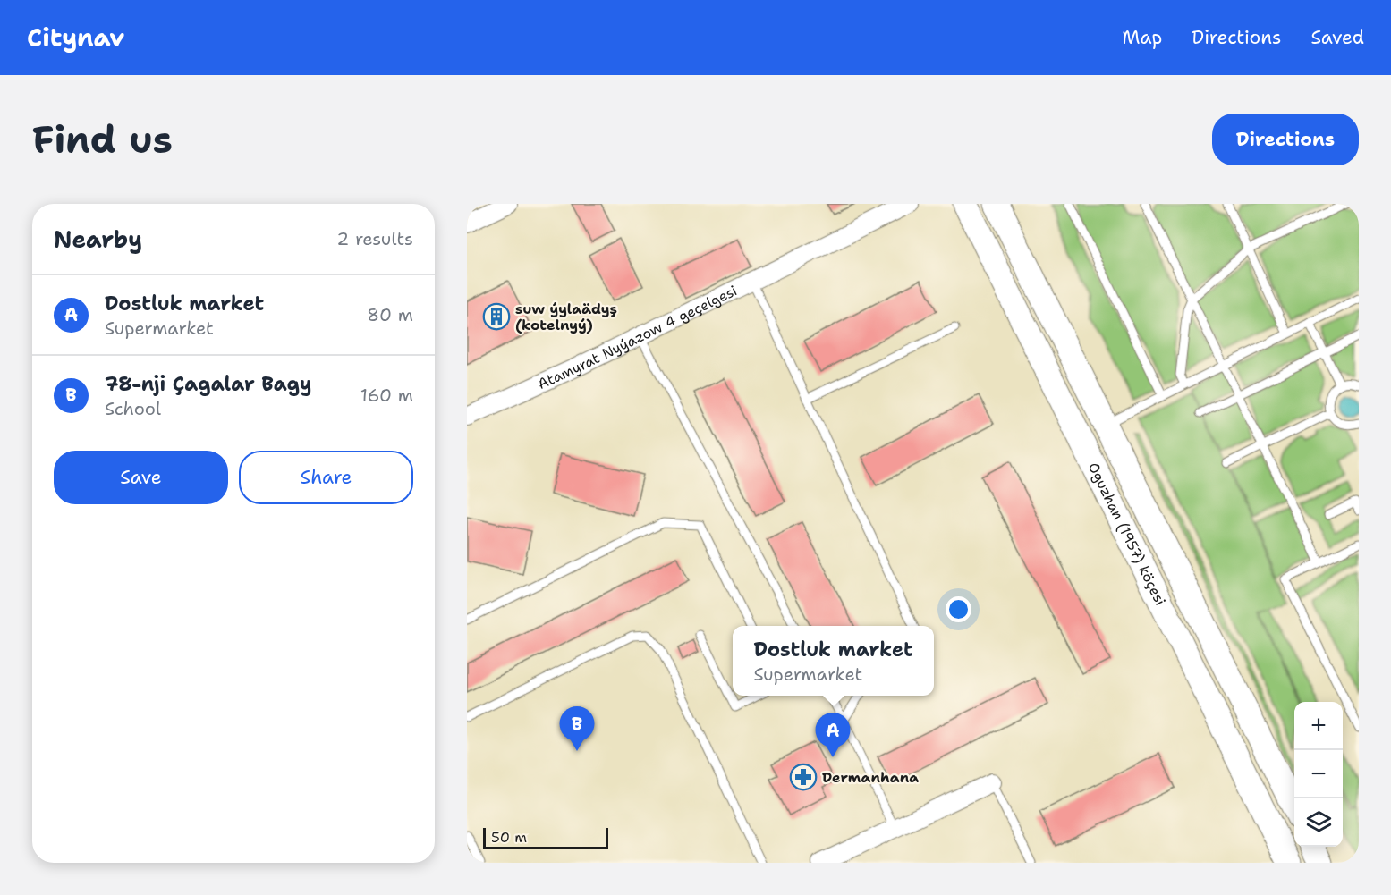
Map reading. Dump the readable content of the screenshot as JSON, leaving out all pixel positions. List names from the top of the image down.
{
  "streets": {
    "main road": ["Oguzhan (1957) köçesi"],
    "street": ["Atamyrat Nyýazow 4 geçelgesi"]
  },
  "places": {
    "building": ["suw ýylaädyş (kotelnyý)"],
    "pharmacy": ["Dermanhana"]
  },
  "scale_bar": "50 m",
  "page": {
    "header": "Citynav",
    "nav": ["Map", "Directions", "Saved"],
    "buttons": [
      "Directions",
      ["Save", "Share"]
    ],
    "title": "Find us",
    "heading": ["Nearby", "2 results"],
    "list": [
      {
        "mark": "A",
        "name": "Dostluk market",
        "note": "Supermarket",
        "value": "80 m"
      },
      {
        "mark": "B",
        "name": "78-nji Çagalar Bagy",
        "note": "School",
        "value": "160 m"
      }
    ],
    "popup": ["Dostluk market", "Supermarket"],
    "map_buttons": ["+", "−"],
    "pins": ["B", "A"],
    "scale": "50 m"
  }
}
